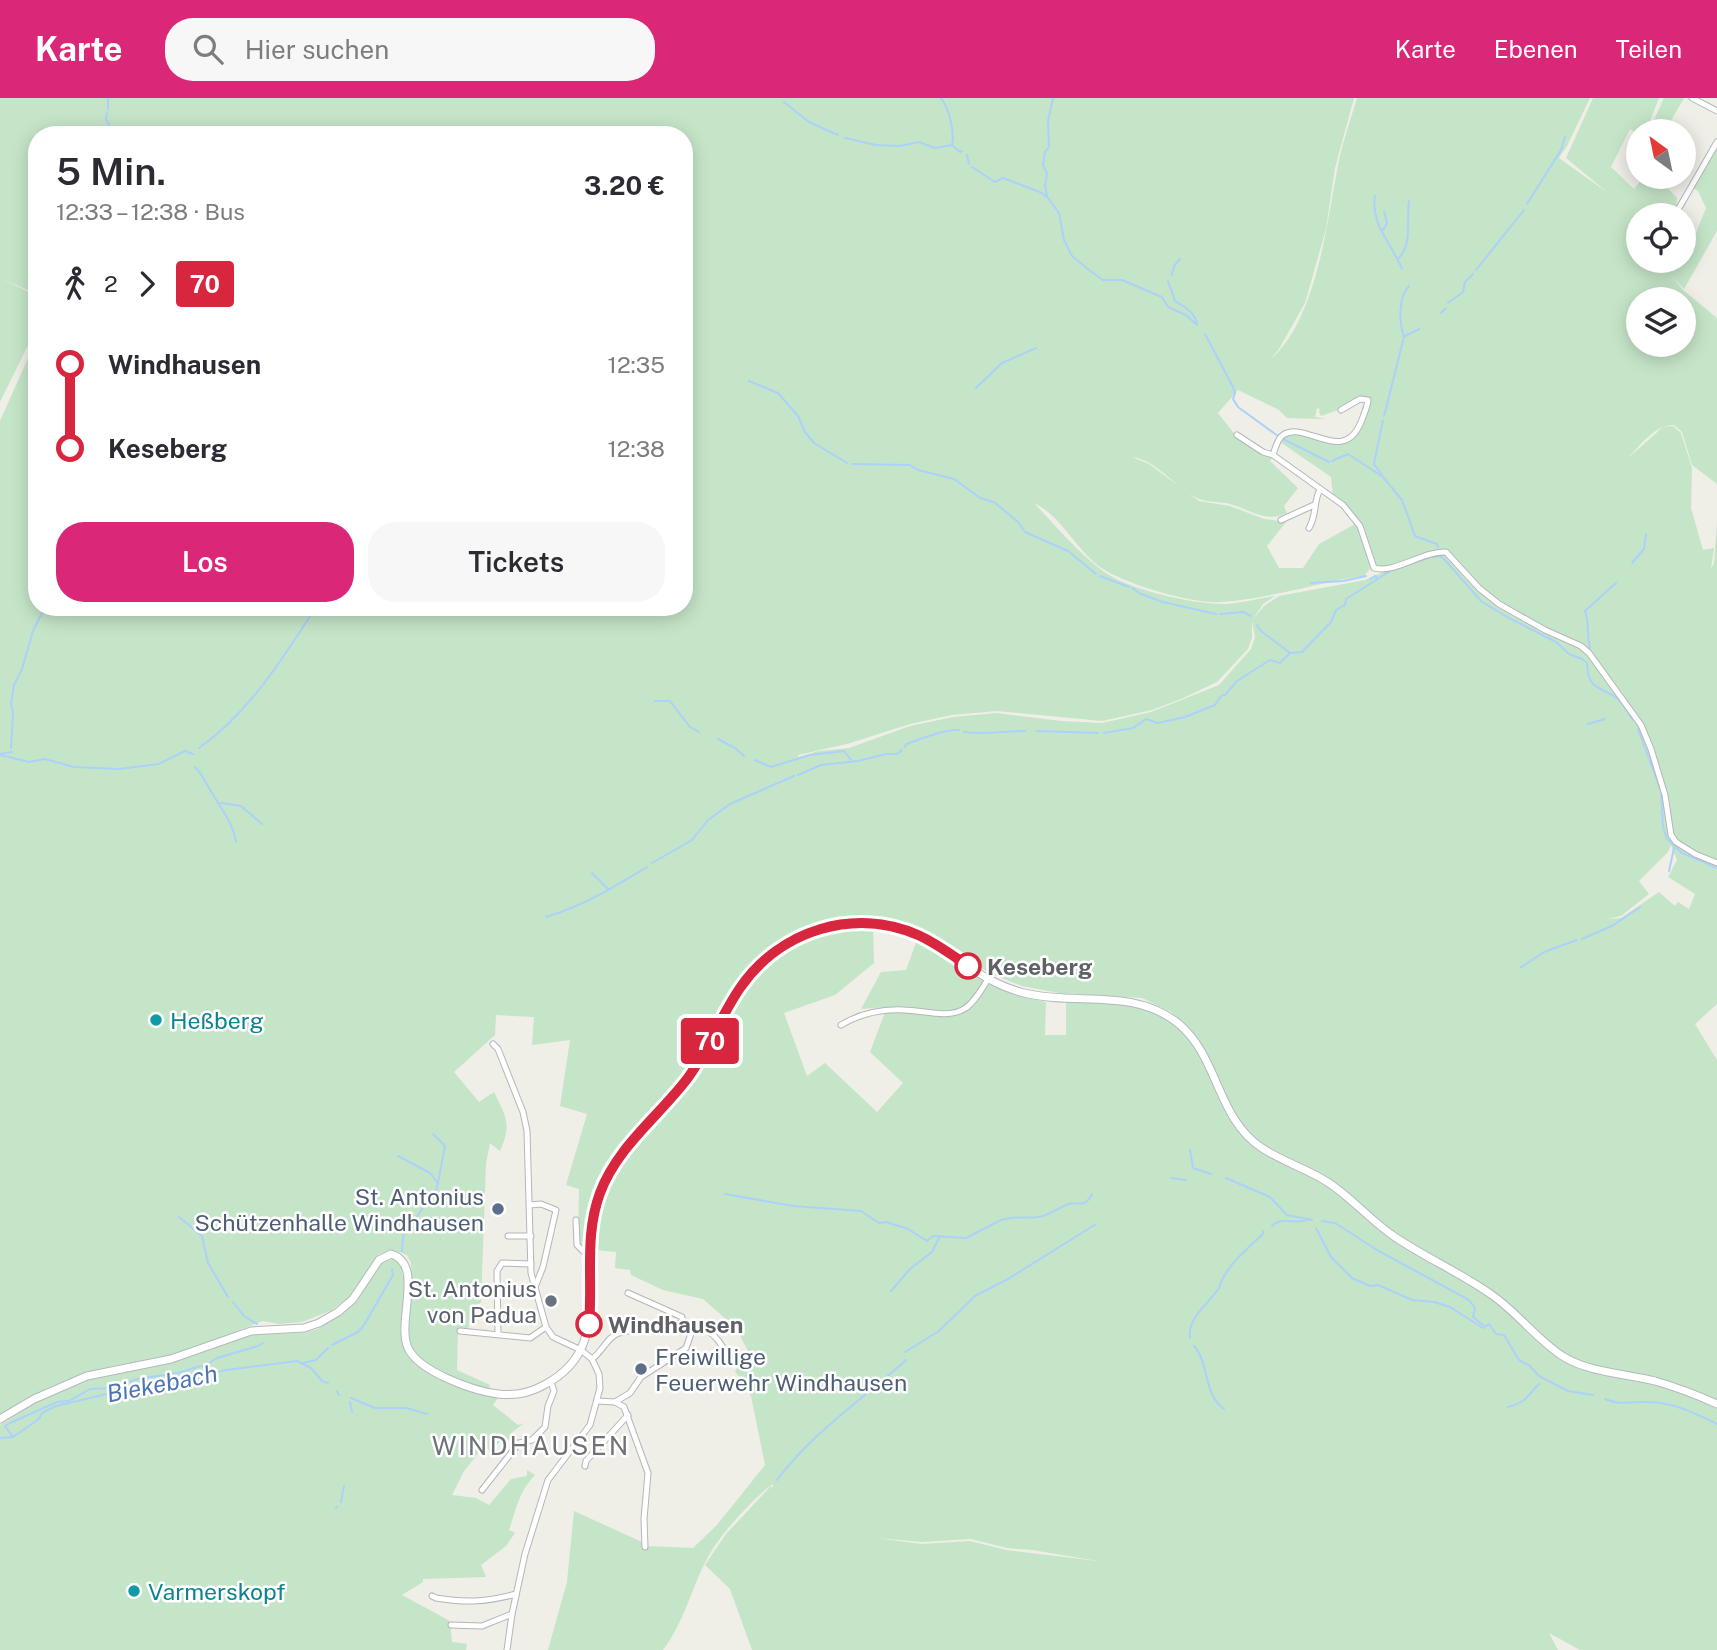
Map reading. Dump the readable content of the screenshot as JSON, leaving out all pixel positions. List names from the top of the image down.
{
  "districts": ["WINDHAUSEN"],
  "water": ["Biekebach"],
  "places": [
    "Keseberg",
    "Heßberg",
    "St. Antonius Schützenhalle Windhausen",
    "St. Antonius von Padua",
    "Windhausen",
    "Freiwillige Feuerwehr Windhausen",
    "Varmerskopf"
  ],
  "lines": ["bus line 70"],
  "north": "top left",
  "page": {
    "header": "Karte",
    "search": "Hier suchen",
    "nav": ["Karte", "Ebenen", "Teilen"],
    "on_map": "70",
    "heading": ["5 Min.", "12:33 – 12:38 · Bus", "3.20 €"],
    "legs": ["2", "70"],
    "list": [
      {
        "name": "Windhausen",
        "value": "12:35"
      },
      {
        "name": "Keseberg",
        "value": "12:38"
      }
    ],
    "buttons": ["Los", "Tickets"]
  }
}
